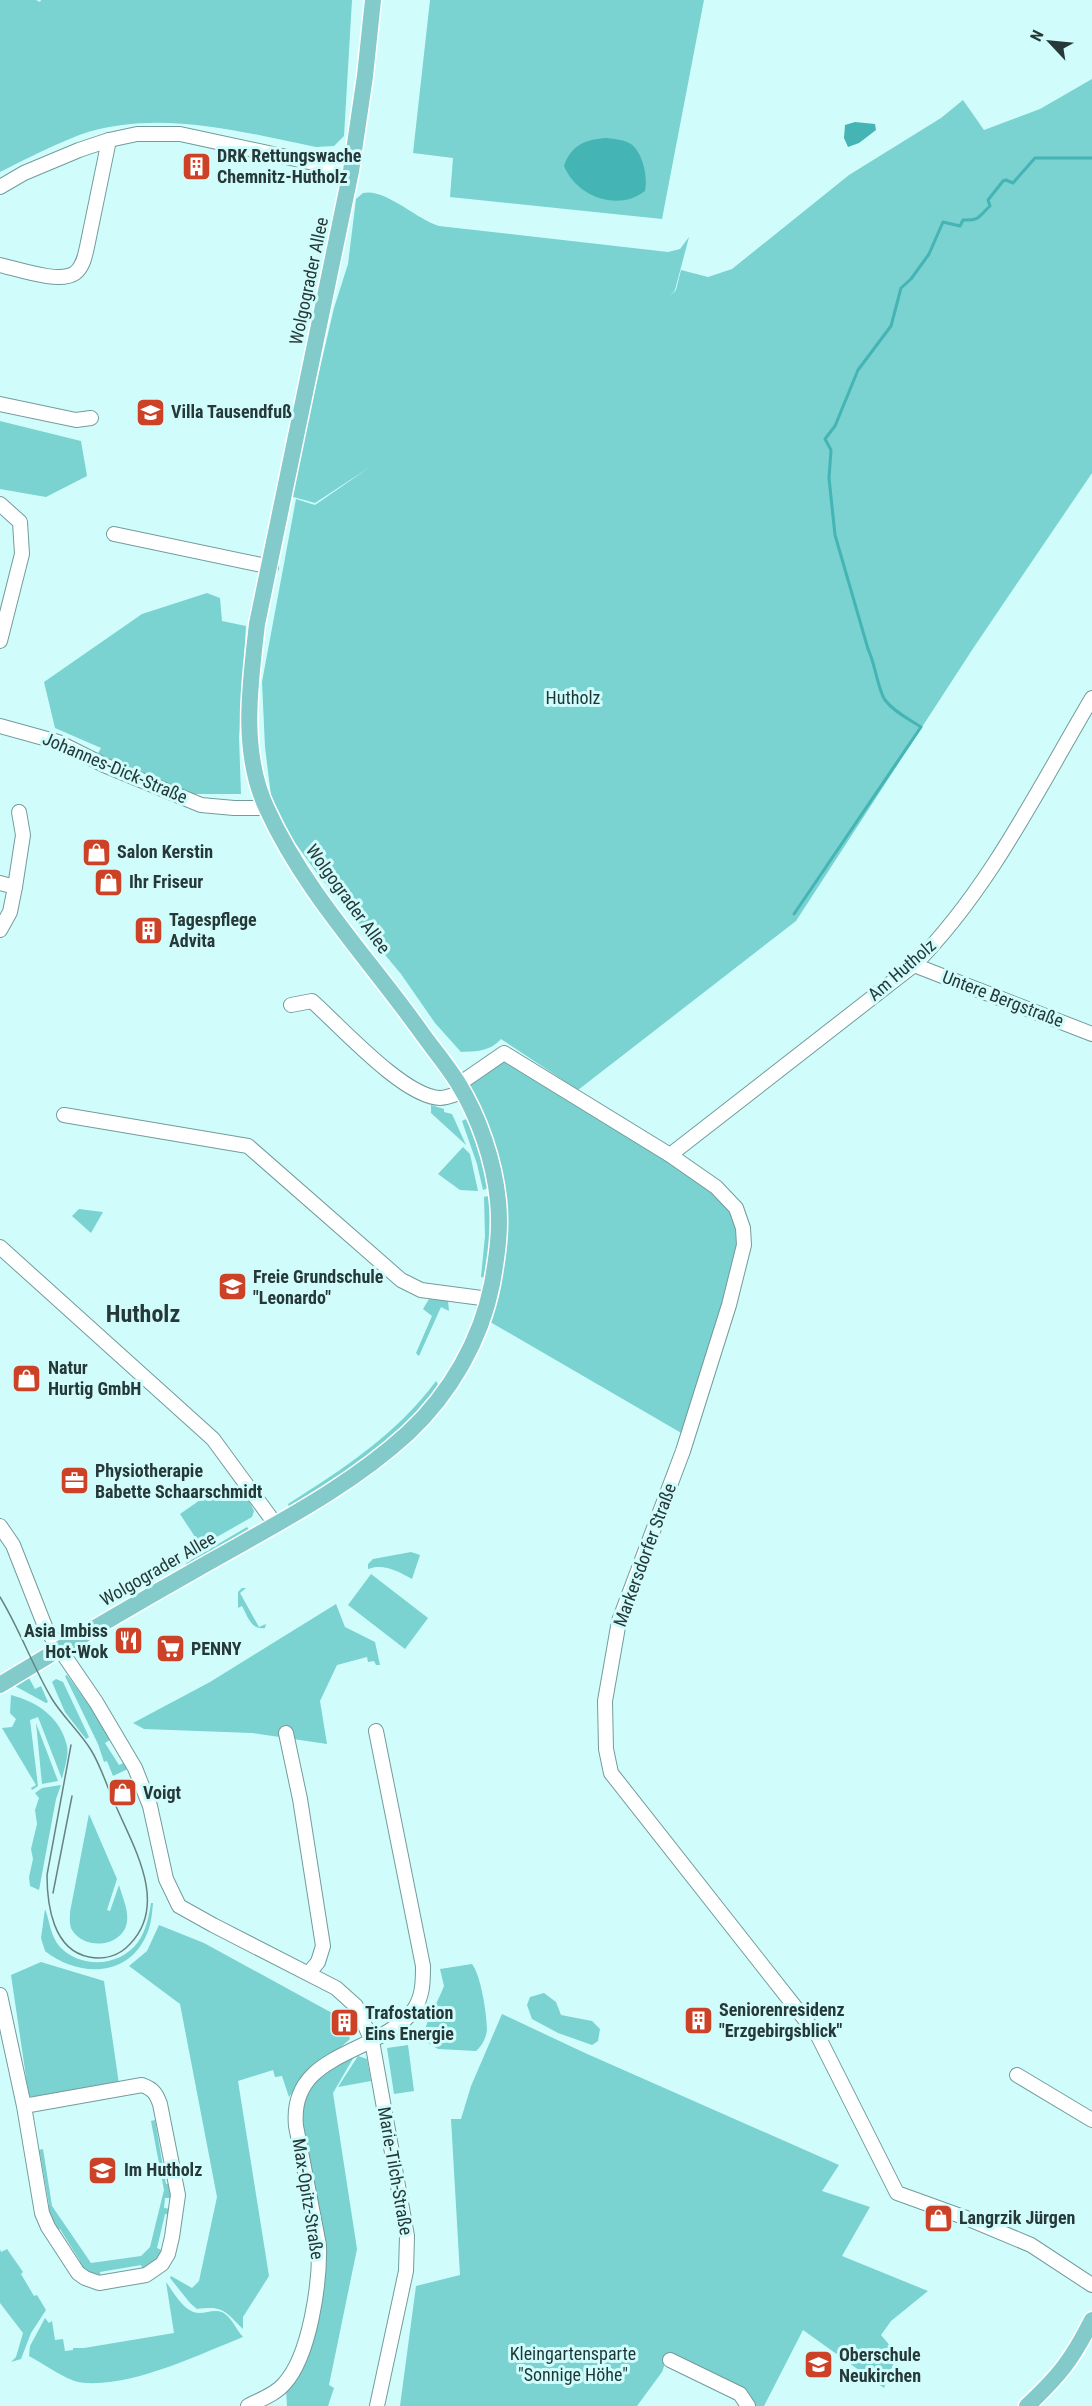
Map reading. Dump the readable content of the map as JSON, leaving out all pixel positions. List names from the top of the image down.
{
  "streets": {
    "main road": ["Wolgograder Allee"],
    "street": [
      "Johannes-Dick-Straße",
      "Am Hutholz",
      "Untere Bergstraße",
      "Markersdorfer Straße",
      "Marie-Tilch-Straße",
      "Max-Opitz-Straße"
    ]
  },
  "crossings": [
    ["Wolgograder Allee", "Johannes-Dick-Straße"],
    ["Wolgograder Allee", "Markersdorfer Straße"],
    ["Wolgograder Allee", "Marie-Tilch-Straße"],
    ["Am Hutholz", "Untere Bergstraße"],
    ["Am Hutholz", "Markersdorfer Straße"],
    ["Marie-Tilch-Straße", "Max-Opitz-Straße"]
  ],
  "districts": ["Hutholz"],
  "parks": ["Hutholz", "Kleingartensparte \"Sonnige Höhe\""],
  "places": {
    "building": [
      "DRK Rettungswache Chemnitz-Hutholz",
      "Tagespflege Advita",
      "Seniorenresidenz \"Erzgebirgsblick\"",
      "Trafostation Eins Energie"
    ],
    "school or university": [
      "Villa Tausendfuß",
      "Freie Grundschule \"Leonardo\"",
      "Im Hutholz",
      "Oberschule Neukirchen"
    ],
    "shop": [
      "Salon Kerstin",
      "Ihr Friseur",
      "Natur Hurtig GmbH",
      "Voigt",
      "Langrzik Jürgen"
    ],
    "office": ["Physiotherapie Babette Schaarschmidt"],
    "restaurant": ["Asia Imbiss Hot-Wok"],
    "supermarket": ["PENNY"]
  },
  "north": "top left"
}
